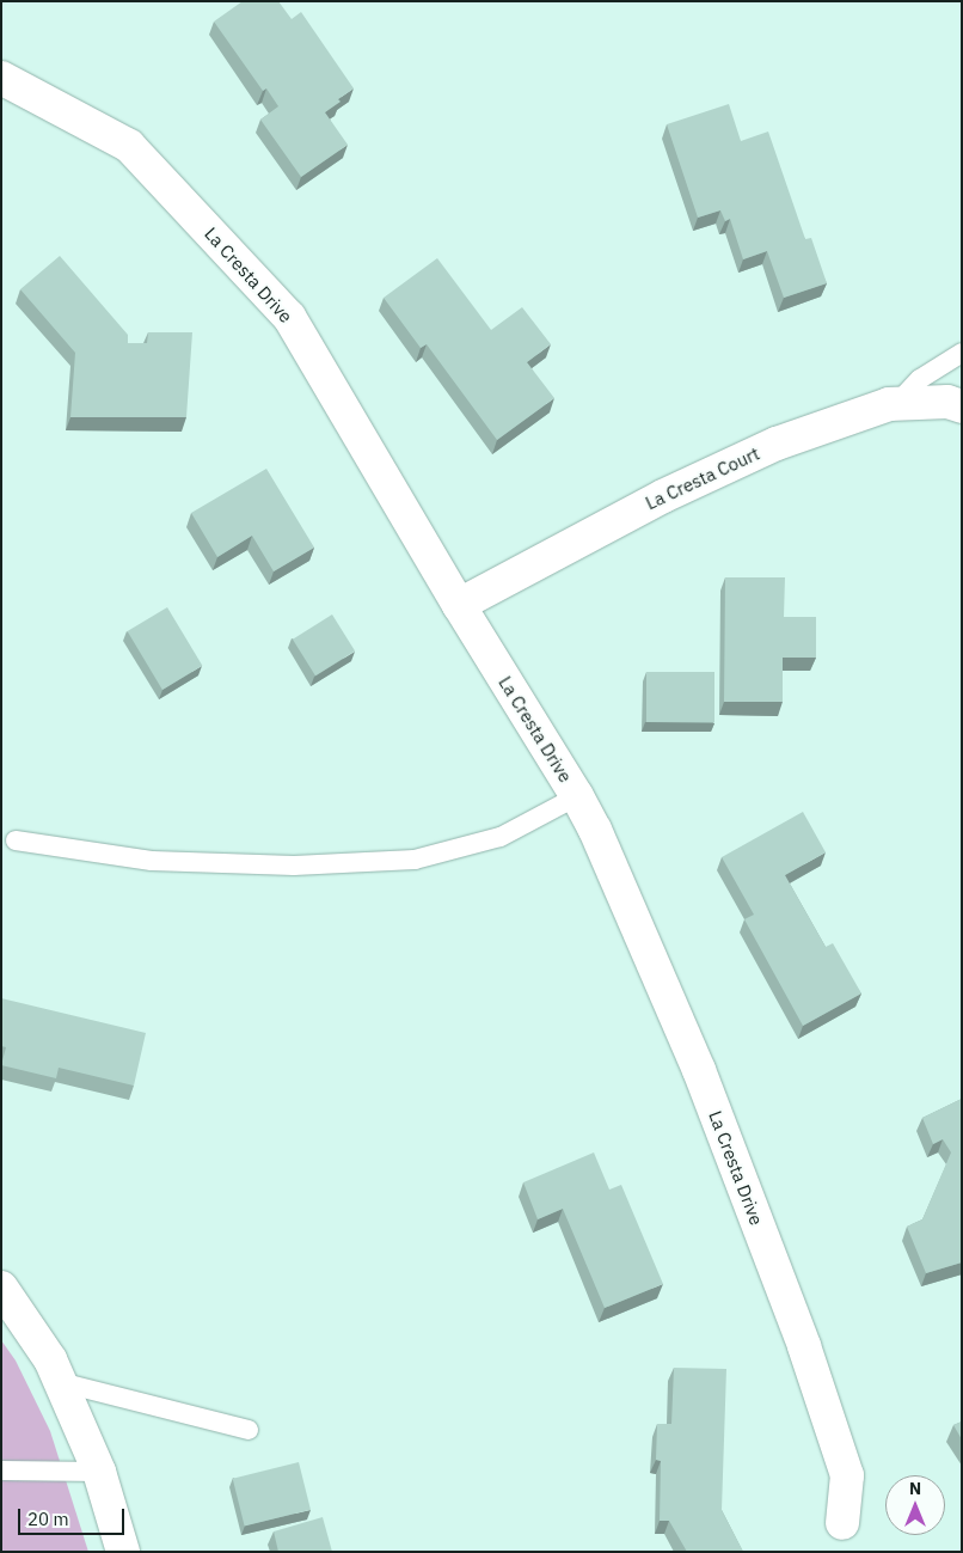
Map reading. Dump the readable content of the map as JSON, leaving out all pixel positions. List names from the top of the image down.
{
  "streets": {
    "street": ["La Cresta Drive", "La Cresta Court"]
  },
  "crossings": [
    ["La Cresta Drive", "La Cresta Court"]
  ],
  "scale_bar": "20 m",
  "north": "top"
}
